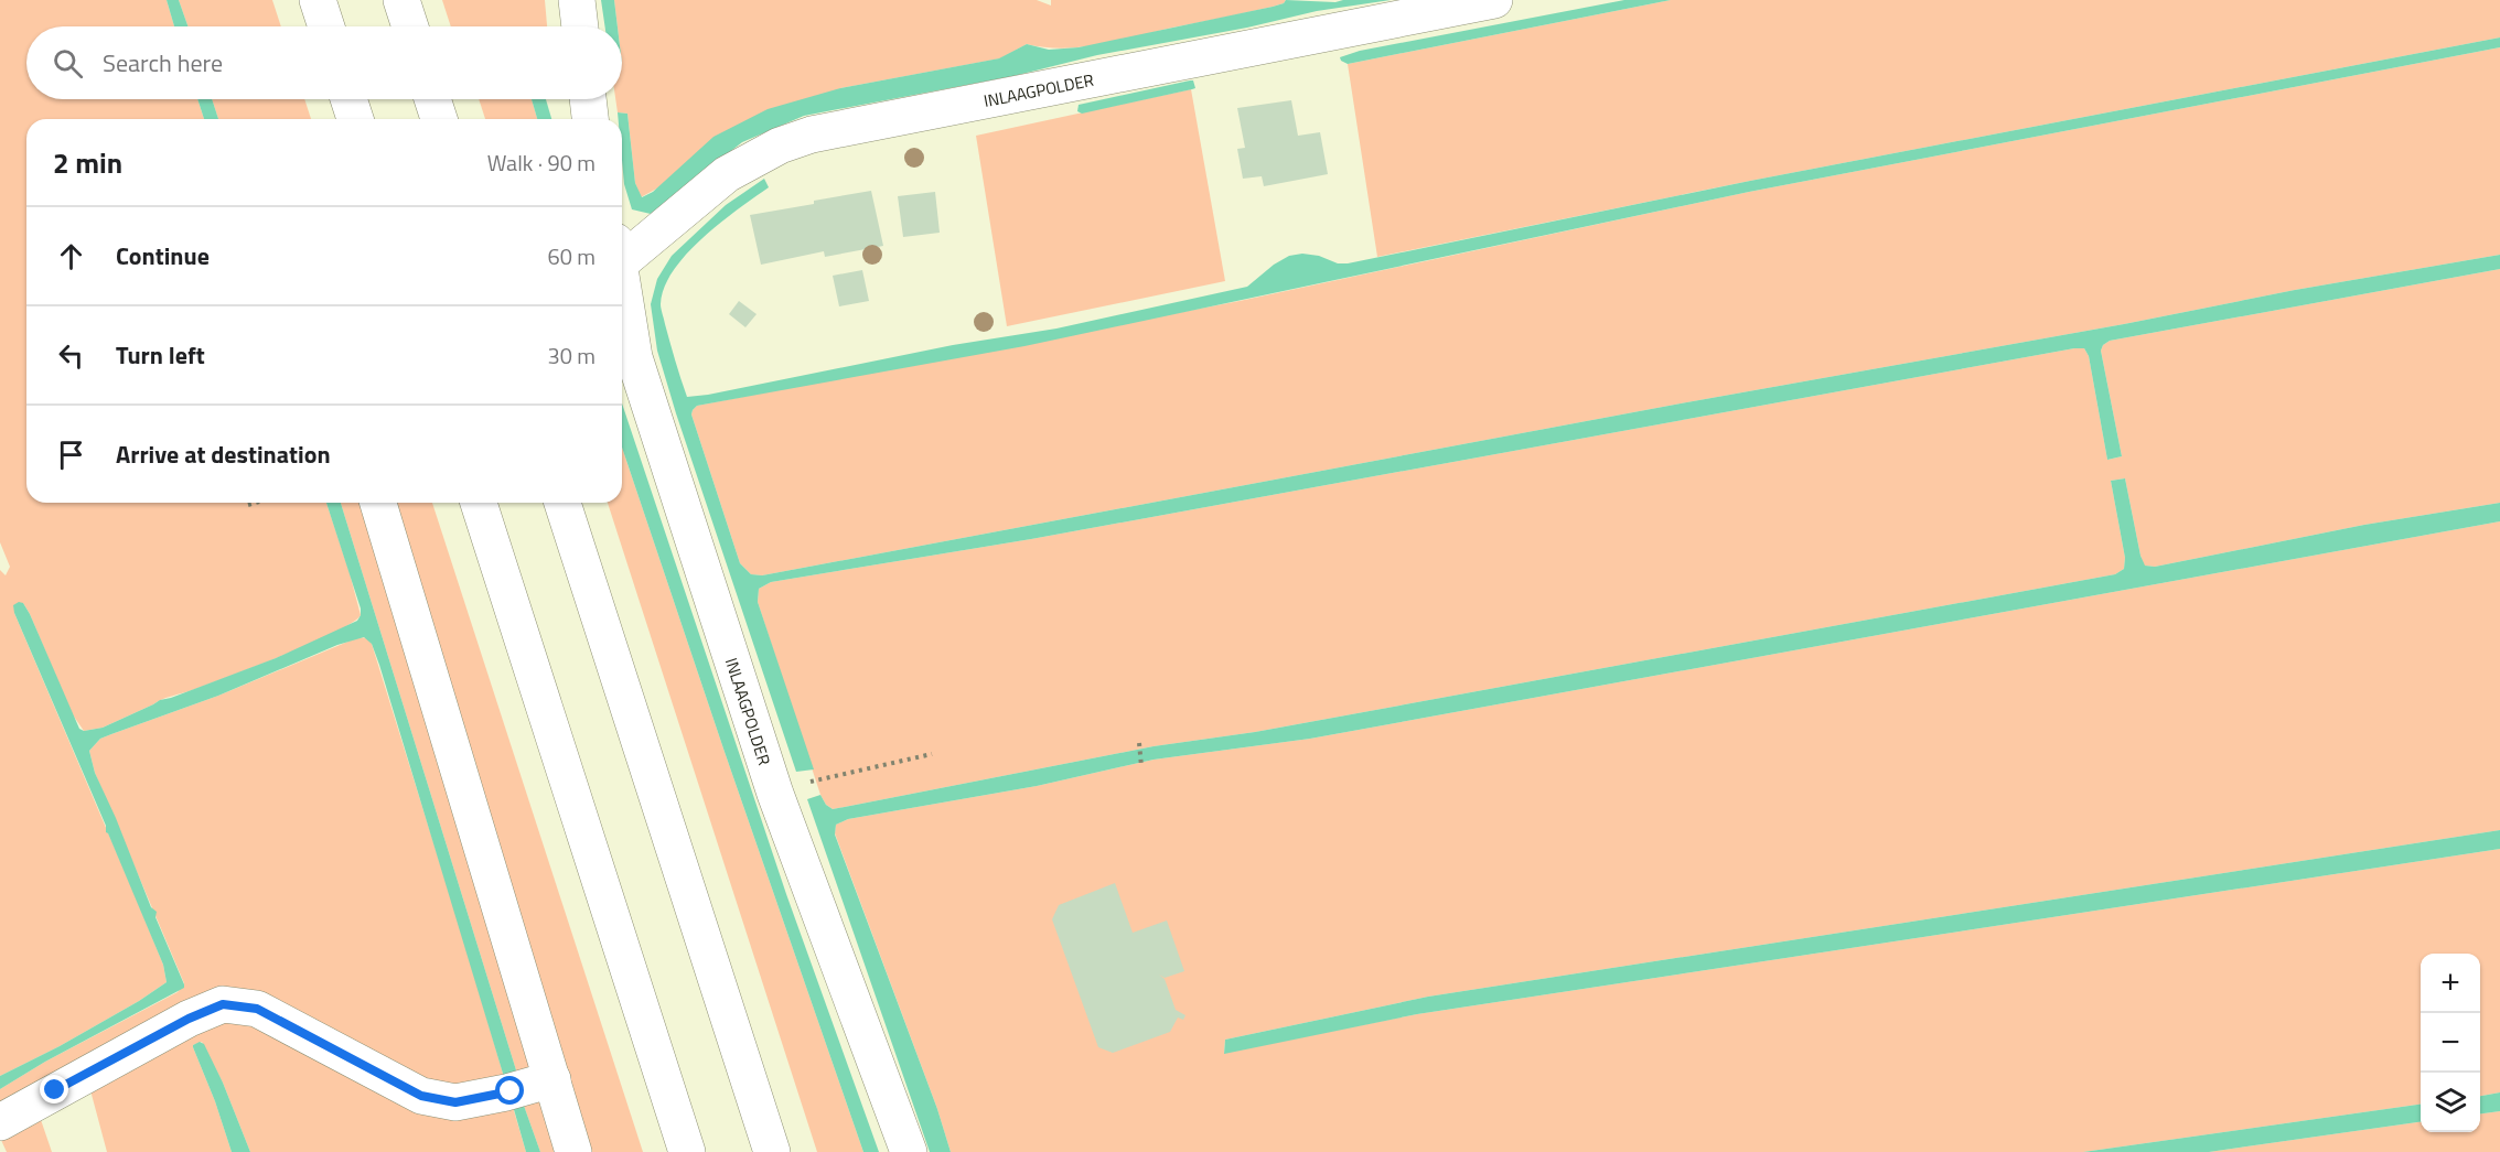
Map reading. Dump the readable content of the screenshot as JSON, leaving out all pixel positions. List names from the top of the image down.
{
  "streets": {
    "main road": ["INLAAGPOLDER"]
  },
  "page": {
    "search": "Search here",
    "heading": ["2 min", "Walk · 90 m"],
    "list": [
      ["Continue", "60 m"],
      ["Turn left", "30 m"],
      "Arrive at destination"
    ],
    "map_buttons": ["+", "−"]
  }
}
